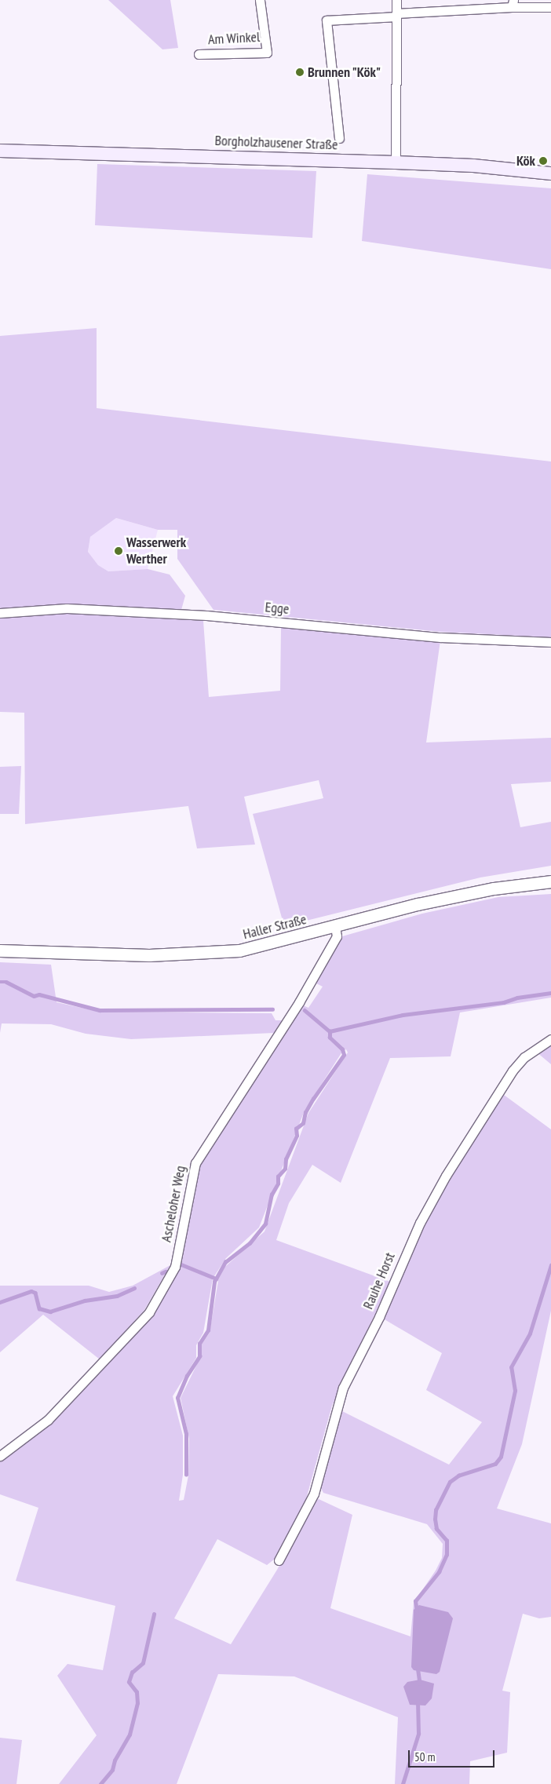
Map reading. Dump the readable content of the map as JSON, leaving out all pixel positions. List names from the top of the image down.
{
  "streets": {
    "main road": ["Borgholzhausener Straße"],
    "street": [
      "Am Winkel",
      "Egge",
      "Haller Straße",
      "Ascheloher Weg",
      "Rauhe Horst"
    ]
  },
  "crossings": [
    ["Haller Straße", "Ascheloher Weg"]
  ],
  "places": ["Brunnen \"Kök\"", "Kök", "Wasserwerk Werther"],
  "scale_bar": "50 m"
}
